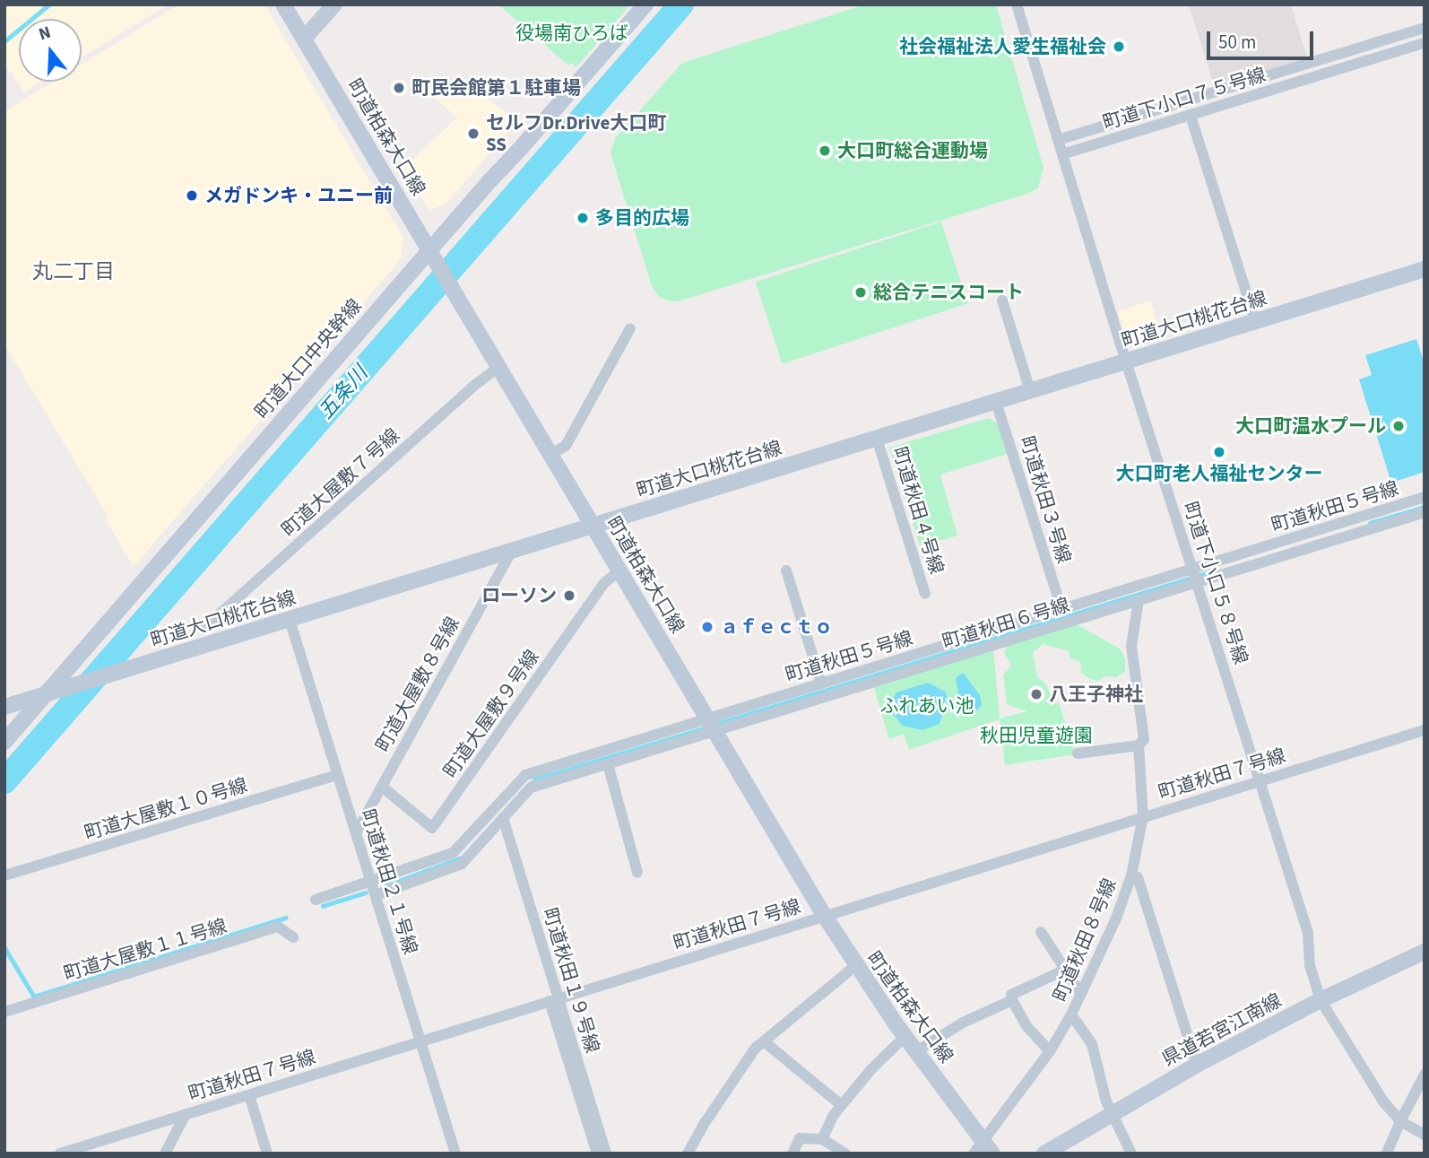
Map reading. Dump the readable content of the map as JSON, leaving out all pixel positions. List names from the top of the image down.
{
  "streets": {
    "street": [
      "町道下小口７５号線",
      "町道柏森大口線",
      "町道大口桃花台線",
      "町道大口中央幹線",
      "町道大屋敷７号線",
      "町道秋田３号線",
      "町道秋田５号線",
      "町道秋田４号線",
      "町道下小口５８号線",
      "町道秋田６号線",
      "町道大屋敷８号線",
      "町道大屋敷９号線",
      "町道秋田７号線",
      "町道大屋敷１０号線",
      "町道秋田２１号線",
      "町道秋田８号線",
      "町道大屋敷１１号線",
      "町道秋田１９号線",
      "県道若宮江南線"
    ]
  },
  "crossings": [
    ["町道下小口７５号線", "町道下小口５８号線"],
    ["町道柏森大口線", "町道大口桃花台線"],
    ["町道柏森大口線", "町道大口中央幹線"],
    ["町道柏森大口線", "町道大屋敷７号線"],
    ["町道柏森大口線", "町道秋田５号線"],
    ["町道柏森大口線", "町道秋田６号線"],
    ["町道柏森大口線", "町道大屋敷９号線"],
    ["町道柏森大口線", "町道秋田７号線"],
    ["町道柏森大口線", "町道秋田８号線"],
    ["町道大口桃花台線", "町道大口中央幹線"],
    ["町道大口桃花台線", "町道秋田３号線"],
    ["町道大口桃花台線", "町道秋田４号線"],
    ["町道大口桃花台線", "町道下小口５８号線"],
    ["町道大口桃花台線", "町道大屋敷８号線"],
    ["町道大口桃花台線", "町道秋田２１号線"],
    ["町道秋田３号線", "町道秋田５号線"],
    ["町道秋田５号線", "町道下小口５８号線"],
    ["町道秋田５号線", "町道秋田６号線"],
    ["町道秋田５号線", "町道秋田２１号線"],
    ["町道下小口５８号線", "町道秋田６号線"],
    ["町道下小口５８号線", "町道秋田７号線"],
    ["町道下小口５８号線", "県道若宮江南線"],
    ["町道秋田６号線", "町道秋田２１号線"],
    ["町道秋田６号線", "町道秋田８号線"],
    ["町道秋田６号線", "町道秋田１９号線"],
    ["町道大屋敷８号線", "町道大屋敷９号線"],
    ["町道大屋敷８号線", "町道秋田２１号線"],
    ["町道秋田７号線", "町道秋田２１号線"],
    ["町道秋田７号線", "町道秋田８号線"],
    ["町道秋田７号線", "町道秋田１９号線"],
    ["町道大屋敷１０号線", "町道秋田２１号線"]
  ],
  "districts": ["丸二丁目"],
  "water": ["五条川"],
  "parks": ["役場南ひろば", "ふれあい池", "秋田児童遊園"],
  "places": [
    "社会福祉法人愛生福祉会",
    "町民会館第１駐車場",
    "セルフDr.Drive大口町 SS",
    "大口町総合運動場",
    "メガドンキ・ユニー前",
    "多目的広場",
    "総合テニスコート",
    "大口町温水プール",
    "大口町老人福祉センター",
    "ローソン",
    "ａｆｅｃｔｏ",
    "八王子神社"
  ],
  "scale_bar": "50 m",
  "north": "top"
}
